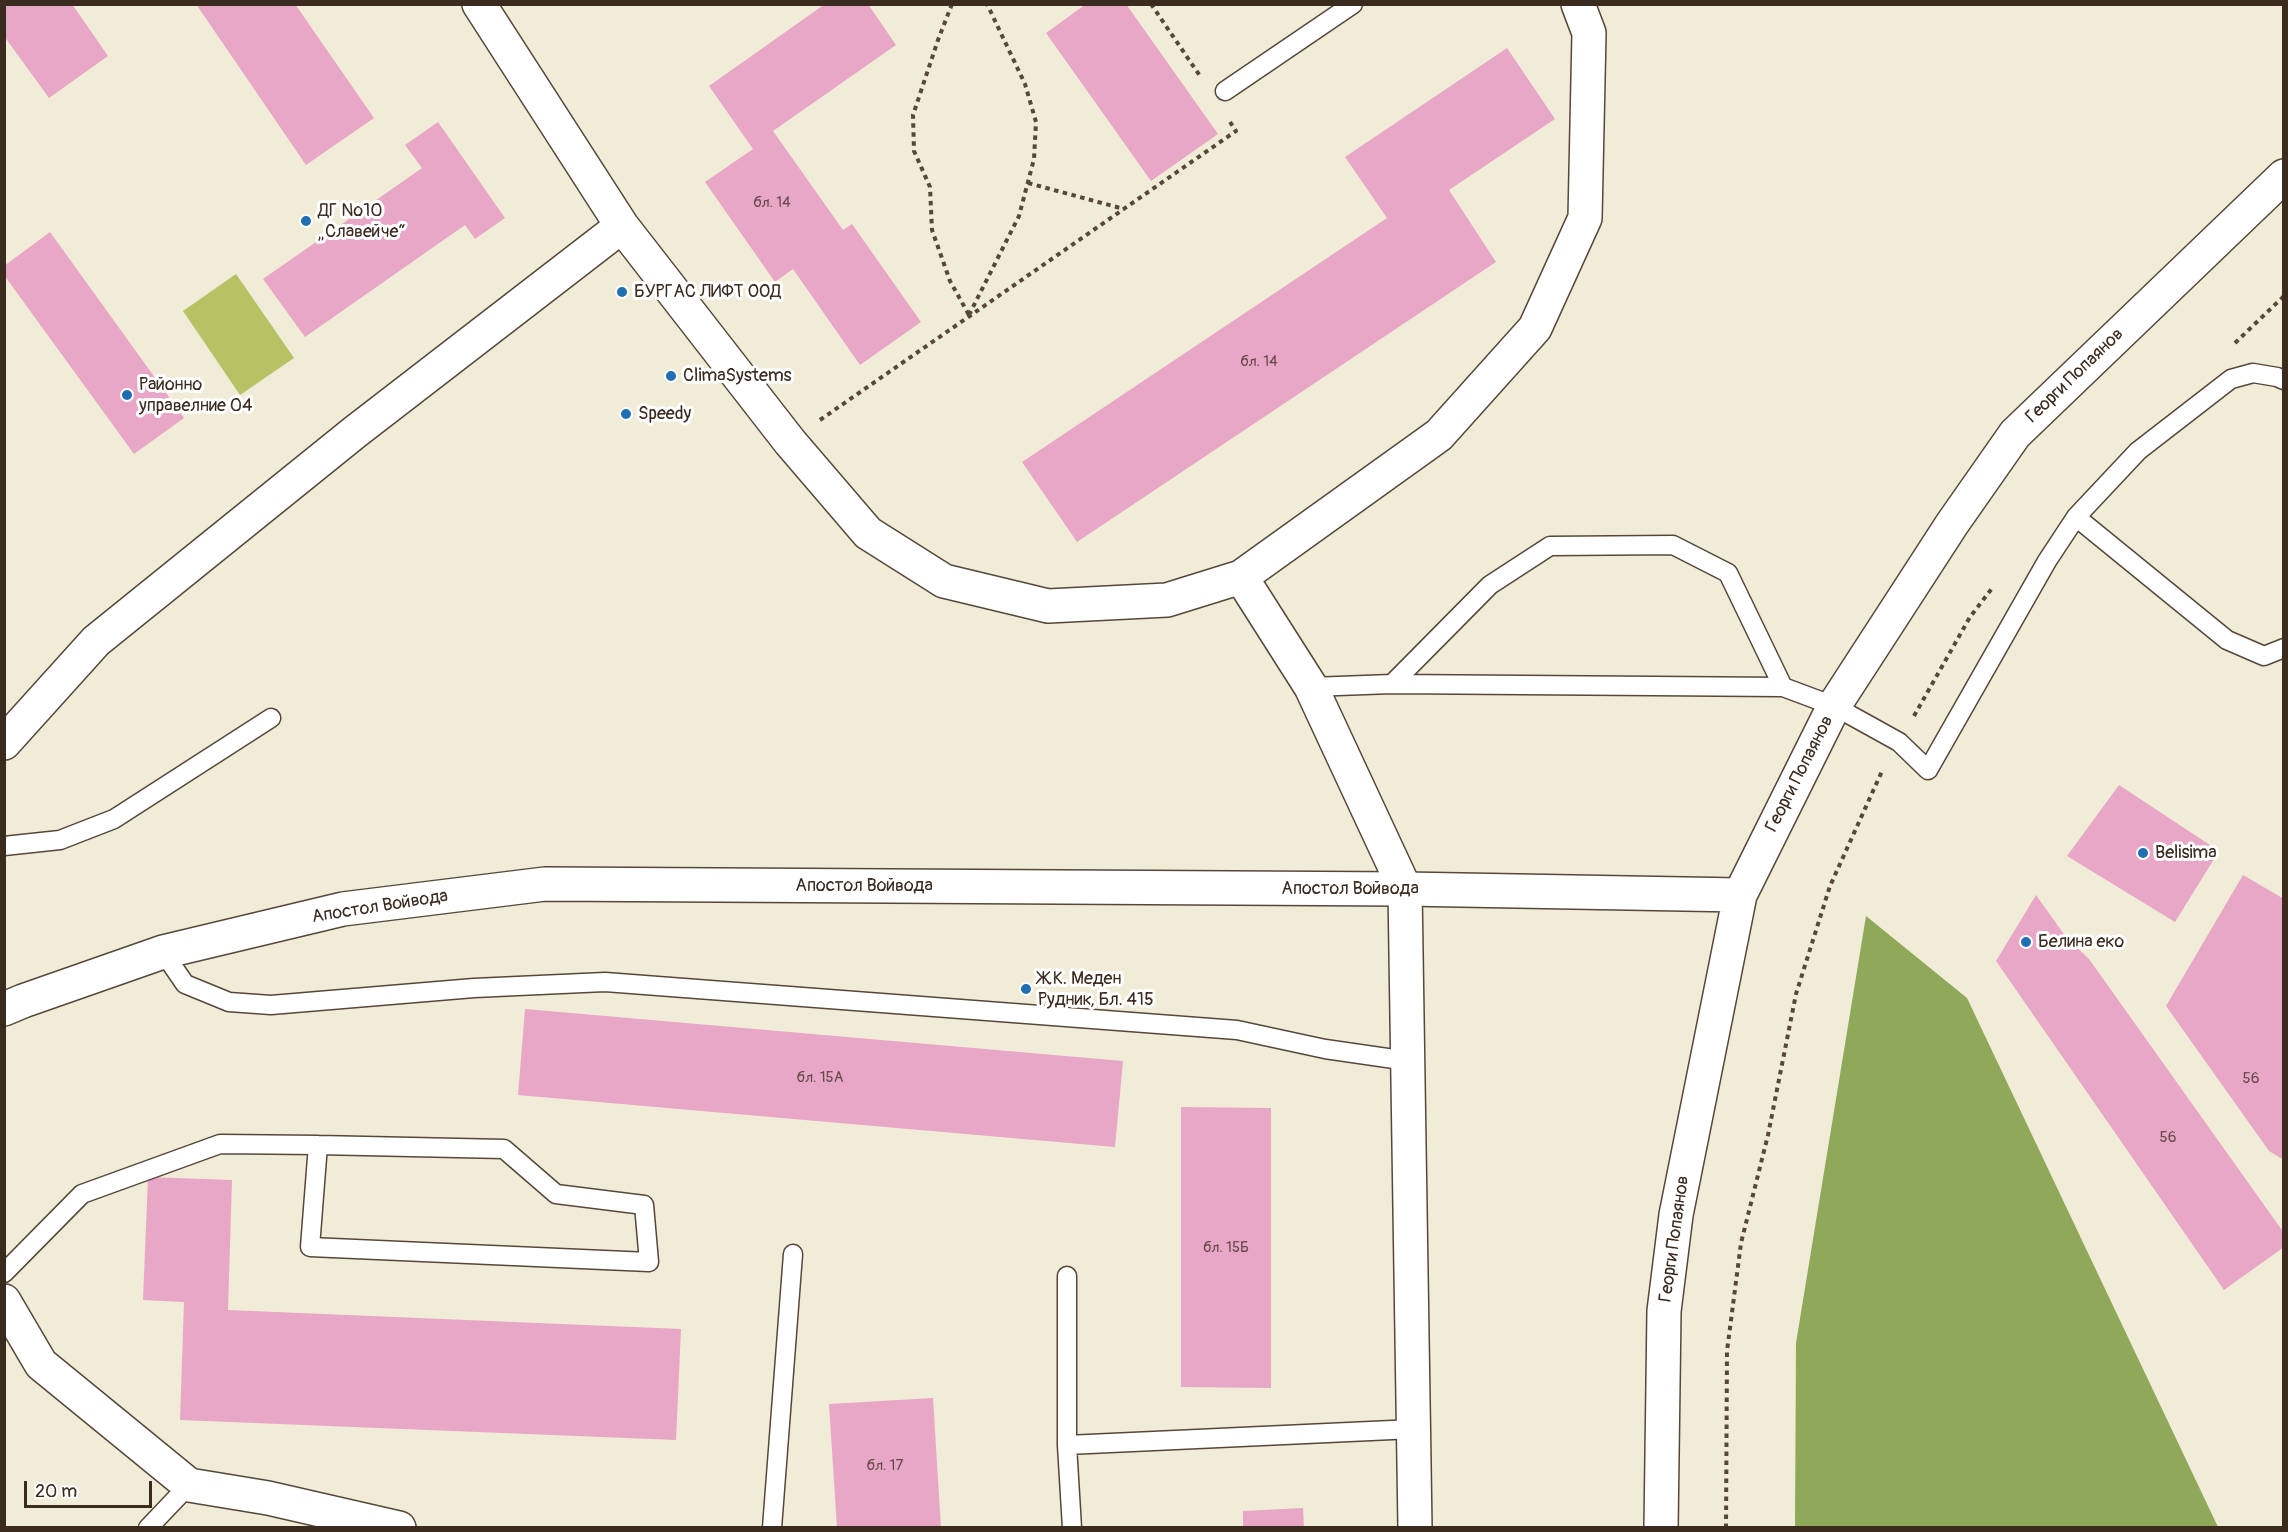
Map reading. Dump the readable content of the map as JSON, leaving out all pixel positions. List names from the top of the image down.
{
  "streets": {
    "street": ["Георги Попаянов", "Апостол Войвода"]
  },
  "crossings": [
    ["Георги Попаянов", "Апостол Войвода"]
  ],
  "places": [
    "ДГ №10 „Славейче“",
    "БУРГАС ЛИФТ ООД",
    "ClimaSystems",
    "Районно управелние 04",
    "Speedy",
    "Belisima",
    "Белина еко",
    "Ж.К. Меден Рудник, Бл. 415"
  ],
  "house_numbers": [
    "бл. 14",
    "бл. 14",
    "бл. 15А",
    "56",
    "56",
    "бл. 15Б",
    "бл. 17"
  ],
  "scale_bar": "20 m"
}
